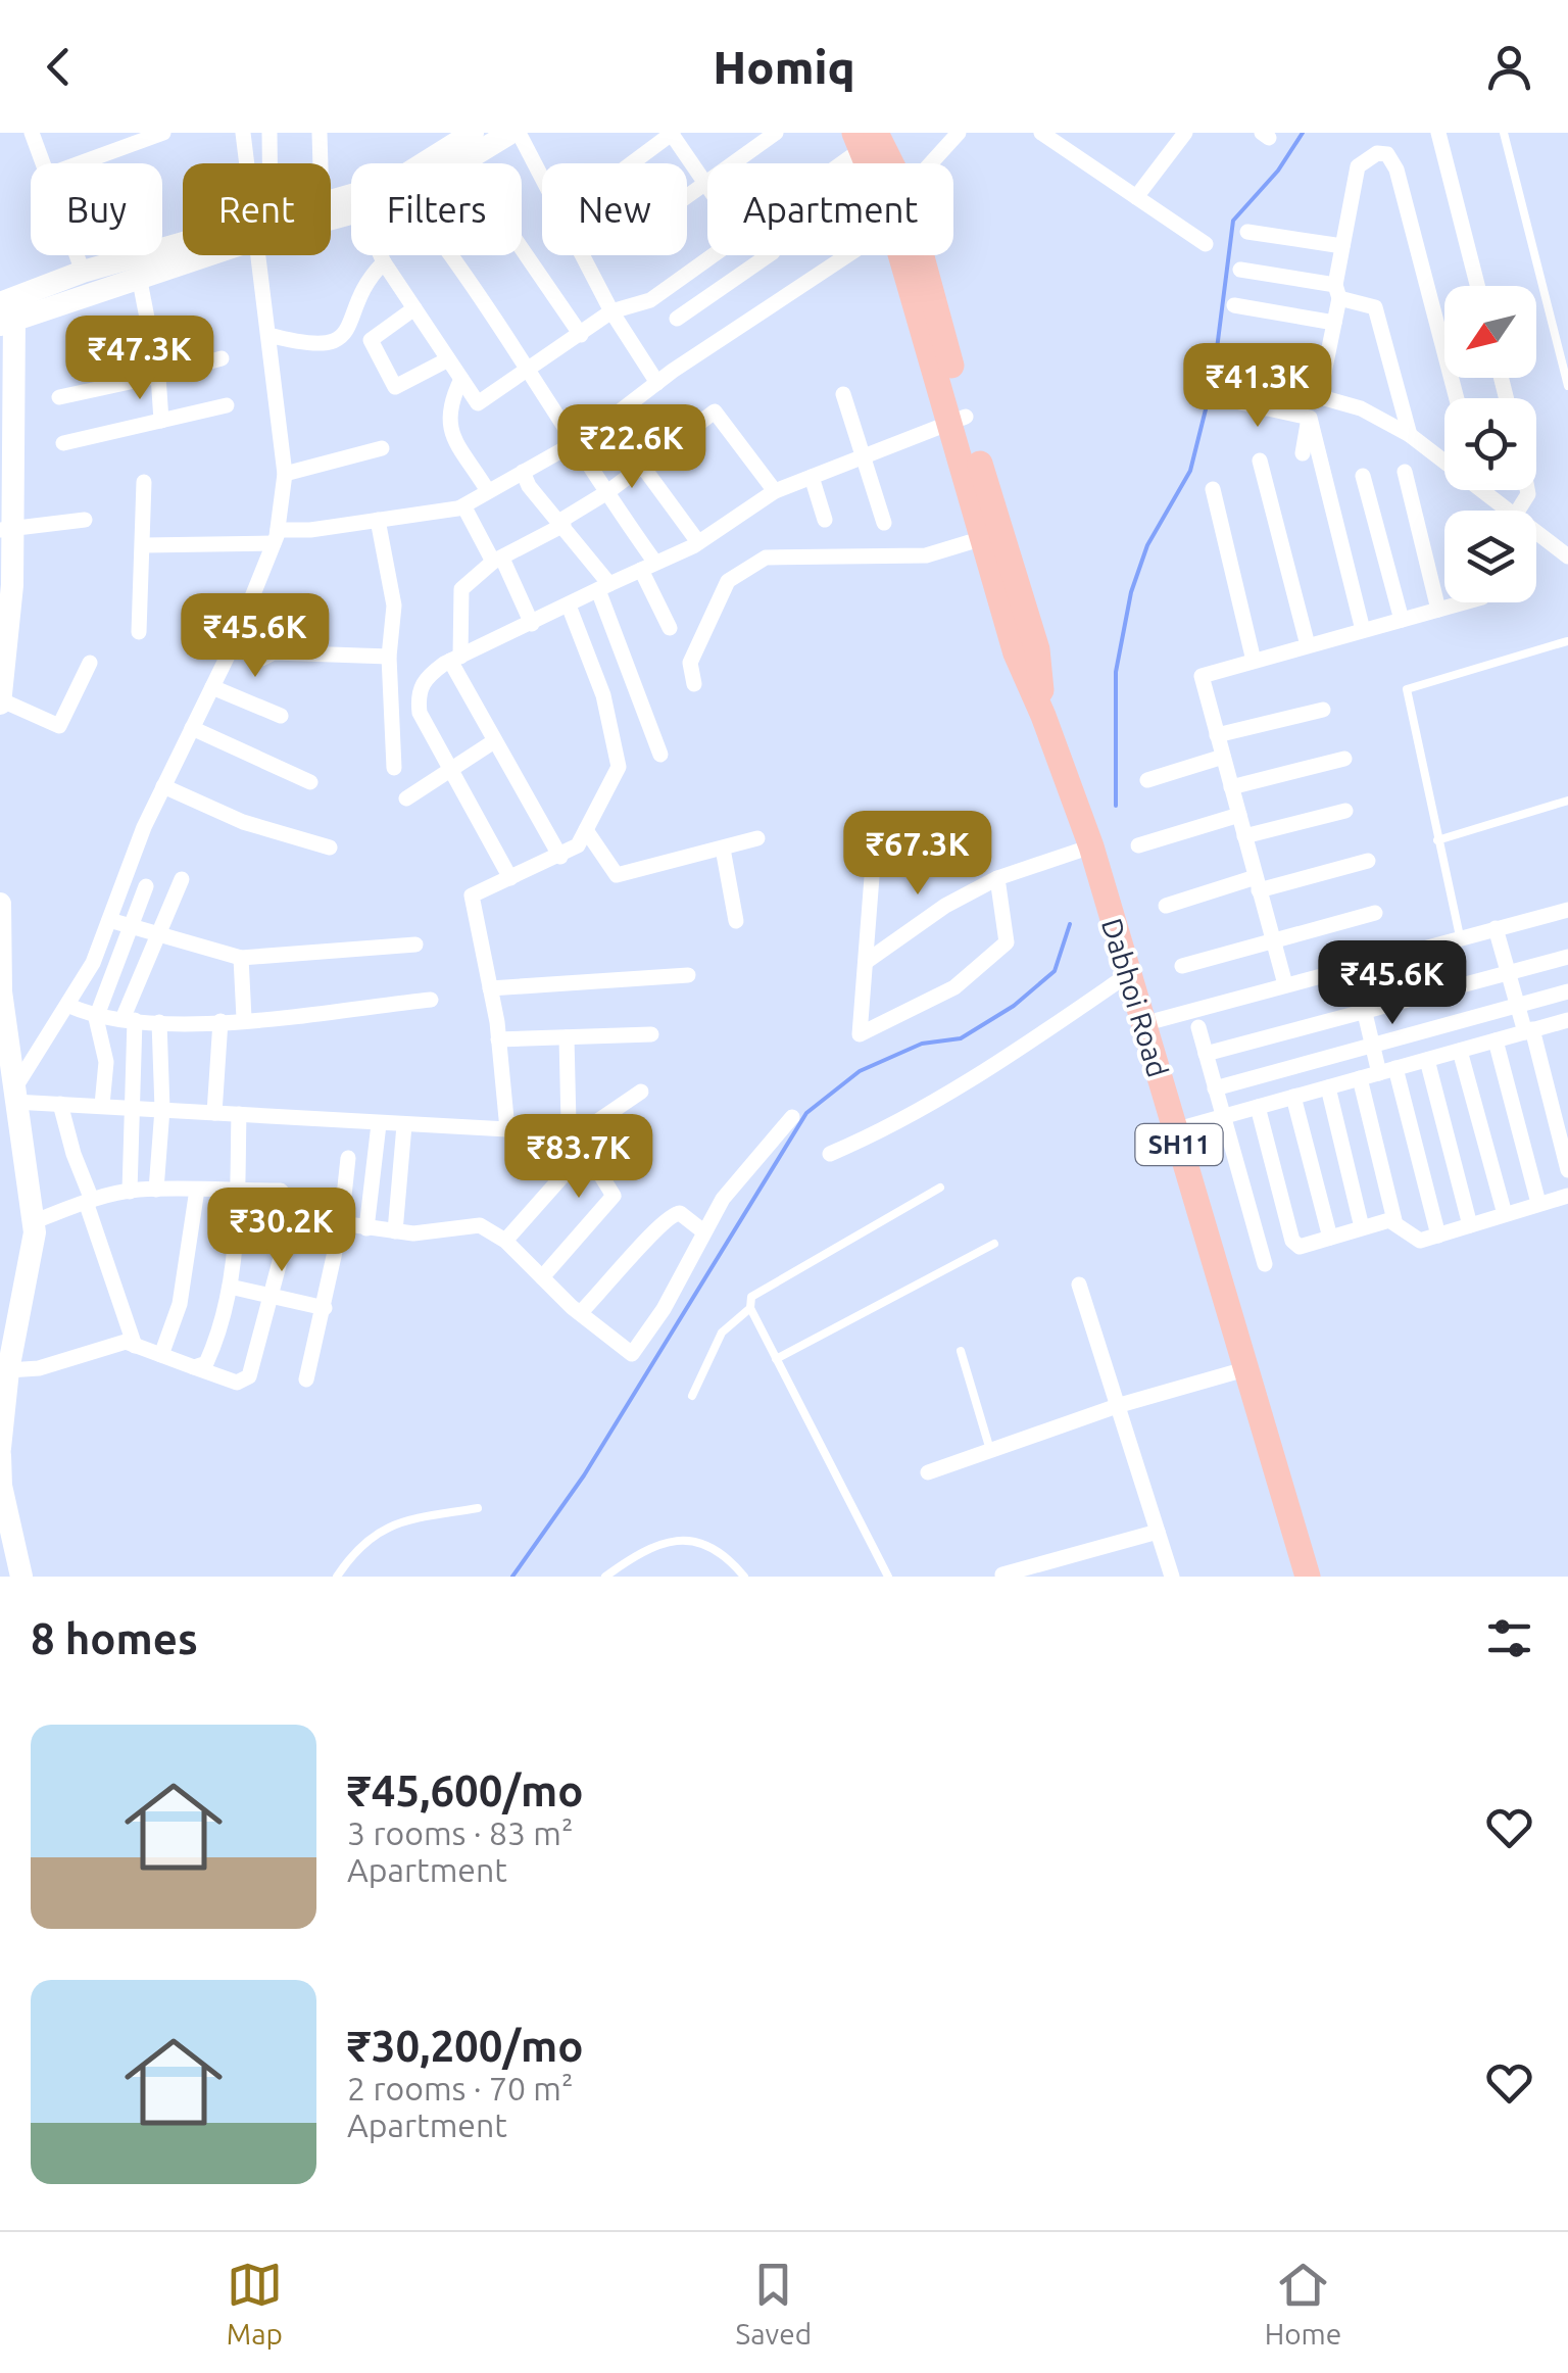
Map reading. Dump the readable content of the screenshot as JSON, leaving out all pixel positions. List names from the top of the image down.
{
  "streets": {
    "main road": ["Dabhoi Road", "SH11"]
  },
  "north": "bottom left",
  "page": {
    "header": "Homiq",
    "chip": [
      "Buy",
      "Rent",
      "Filters",
      "New",
      "Apartment"
    ],
    "price": [
      "₹47.3K",
      "₹41.3K",
      "₹22.6K",
      "₹45.6K",
      "₹67.3K",
      "₹45.6K",
      "₹83.7K",
      "₹30.2K"
    ],
    "heading": "8 homes",
    "list": [
      {
        "name": "₹45,600/mo",
        "note": "3 rooms · 83 m² · Apartment"
      },
      {
        "name": "₹30,200/mo",
        "note": "2 rooms · 70 m² · Apartment"
      }
    ],
    "tabs": ["Map", "Saved", "Home"]
  }
}
